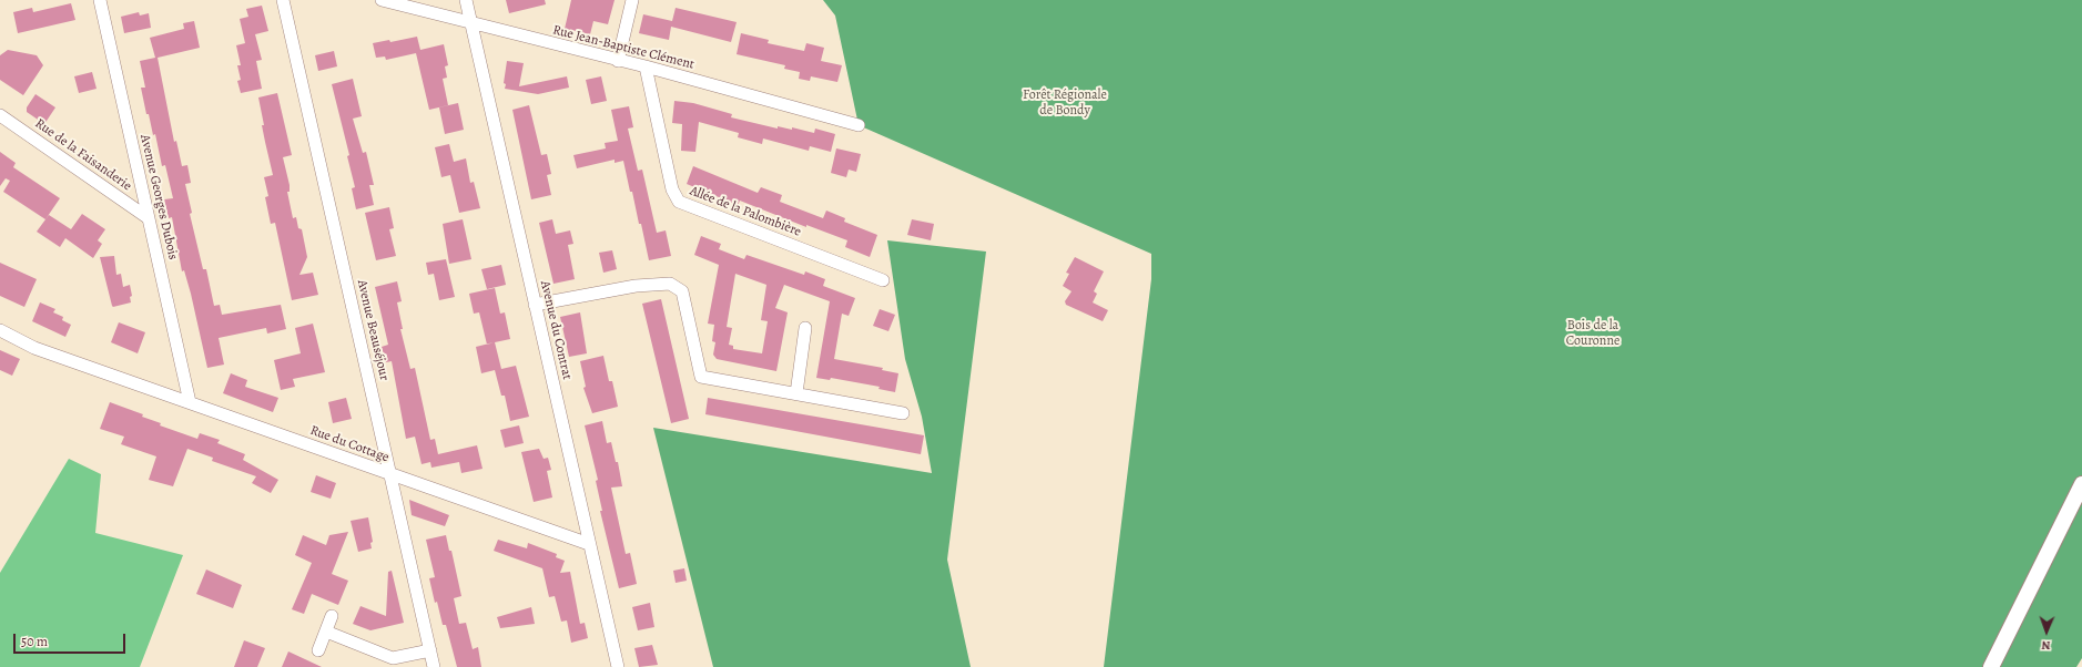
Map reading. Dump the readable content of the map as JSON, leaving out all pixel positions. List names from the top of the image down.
{
  "streets": {
    "street": [
      "Rue Jean-Baptiste Clément",
      "Rue de la Faisanderie",
      "Avenue Georges Dubois",
      "Allée de la Palombière",
      "Avenue Beauséjour",
      "Avenue du Contrat",
      "Rue du Cottage"
    ]
  },
  "crossings": [
    ["Rue Jean-Baptiste Clément", "Allée de la Palombière"],
    ["Rue Jean-Baptiste Clément", "Avenue du Contrat"],
    ["Rue de la Faisanderie", "Avenue Georges Dubois"],
    ["Avenue Georges Dubois", "Rue du Cottage"],
    ["Avenue Beauséjour", "Rue du Cottage"],
    ["Avenue du Contrat", "Rue du Cottage"]
  ],
  "parks": ["Forêt Régionale de Bondy", "Bois de la Couronne"],
  "scale_bar": "50 m",
  "north": "bottom"
}
